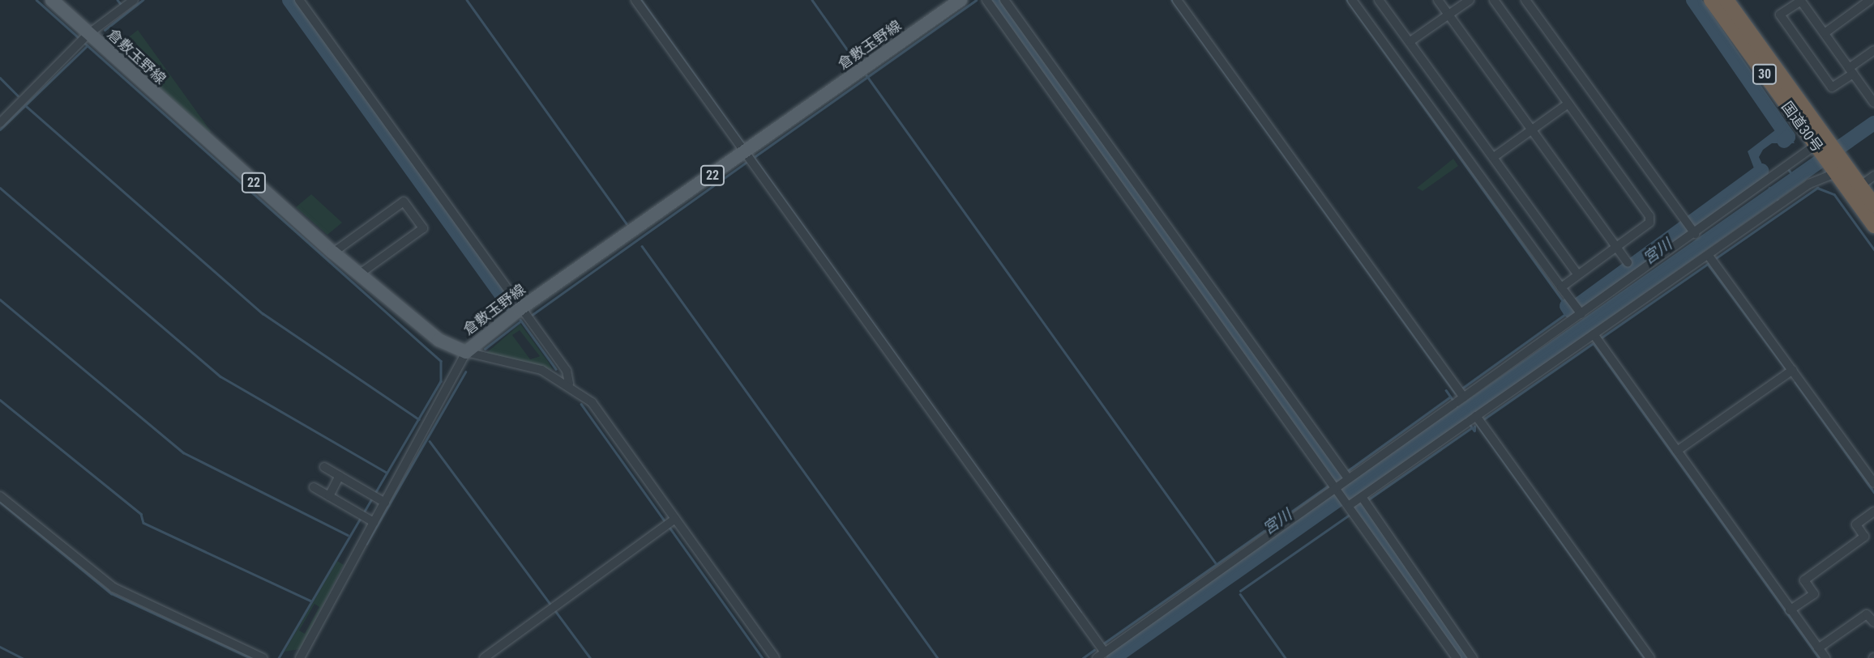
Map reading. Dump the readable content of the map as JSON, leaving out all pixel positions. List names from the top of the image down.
{
  "streets": {
    "highway": ["30", "国道30号"],
    "main road": ["倉敷玉野線", "22"]
  },
  "water": ["宮川"]
}
